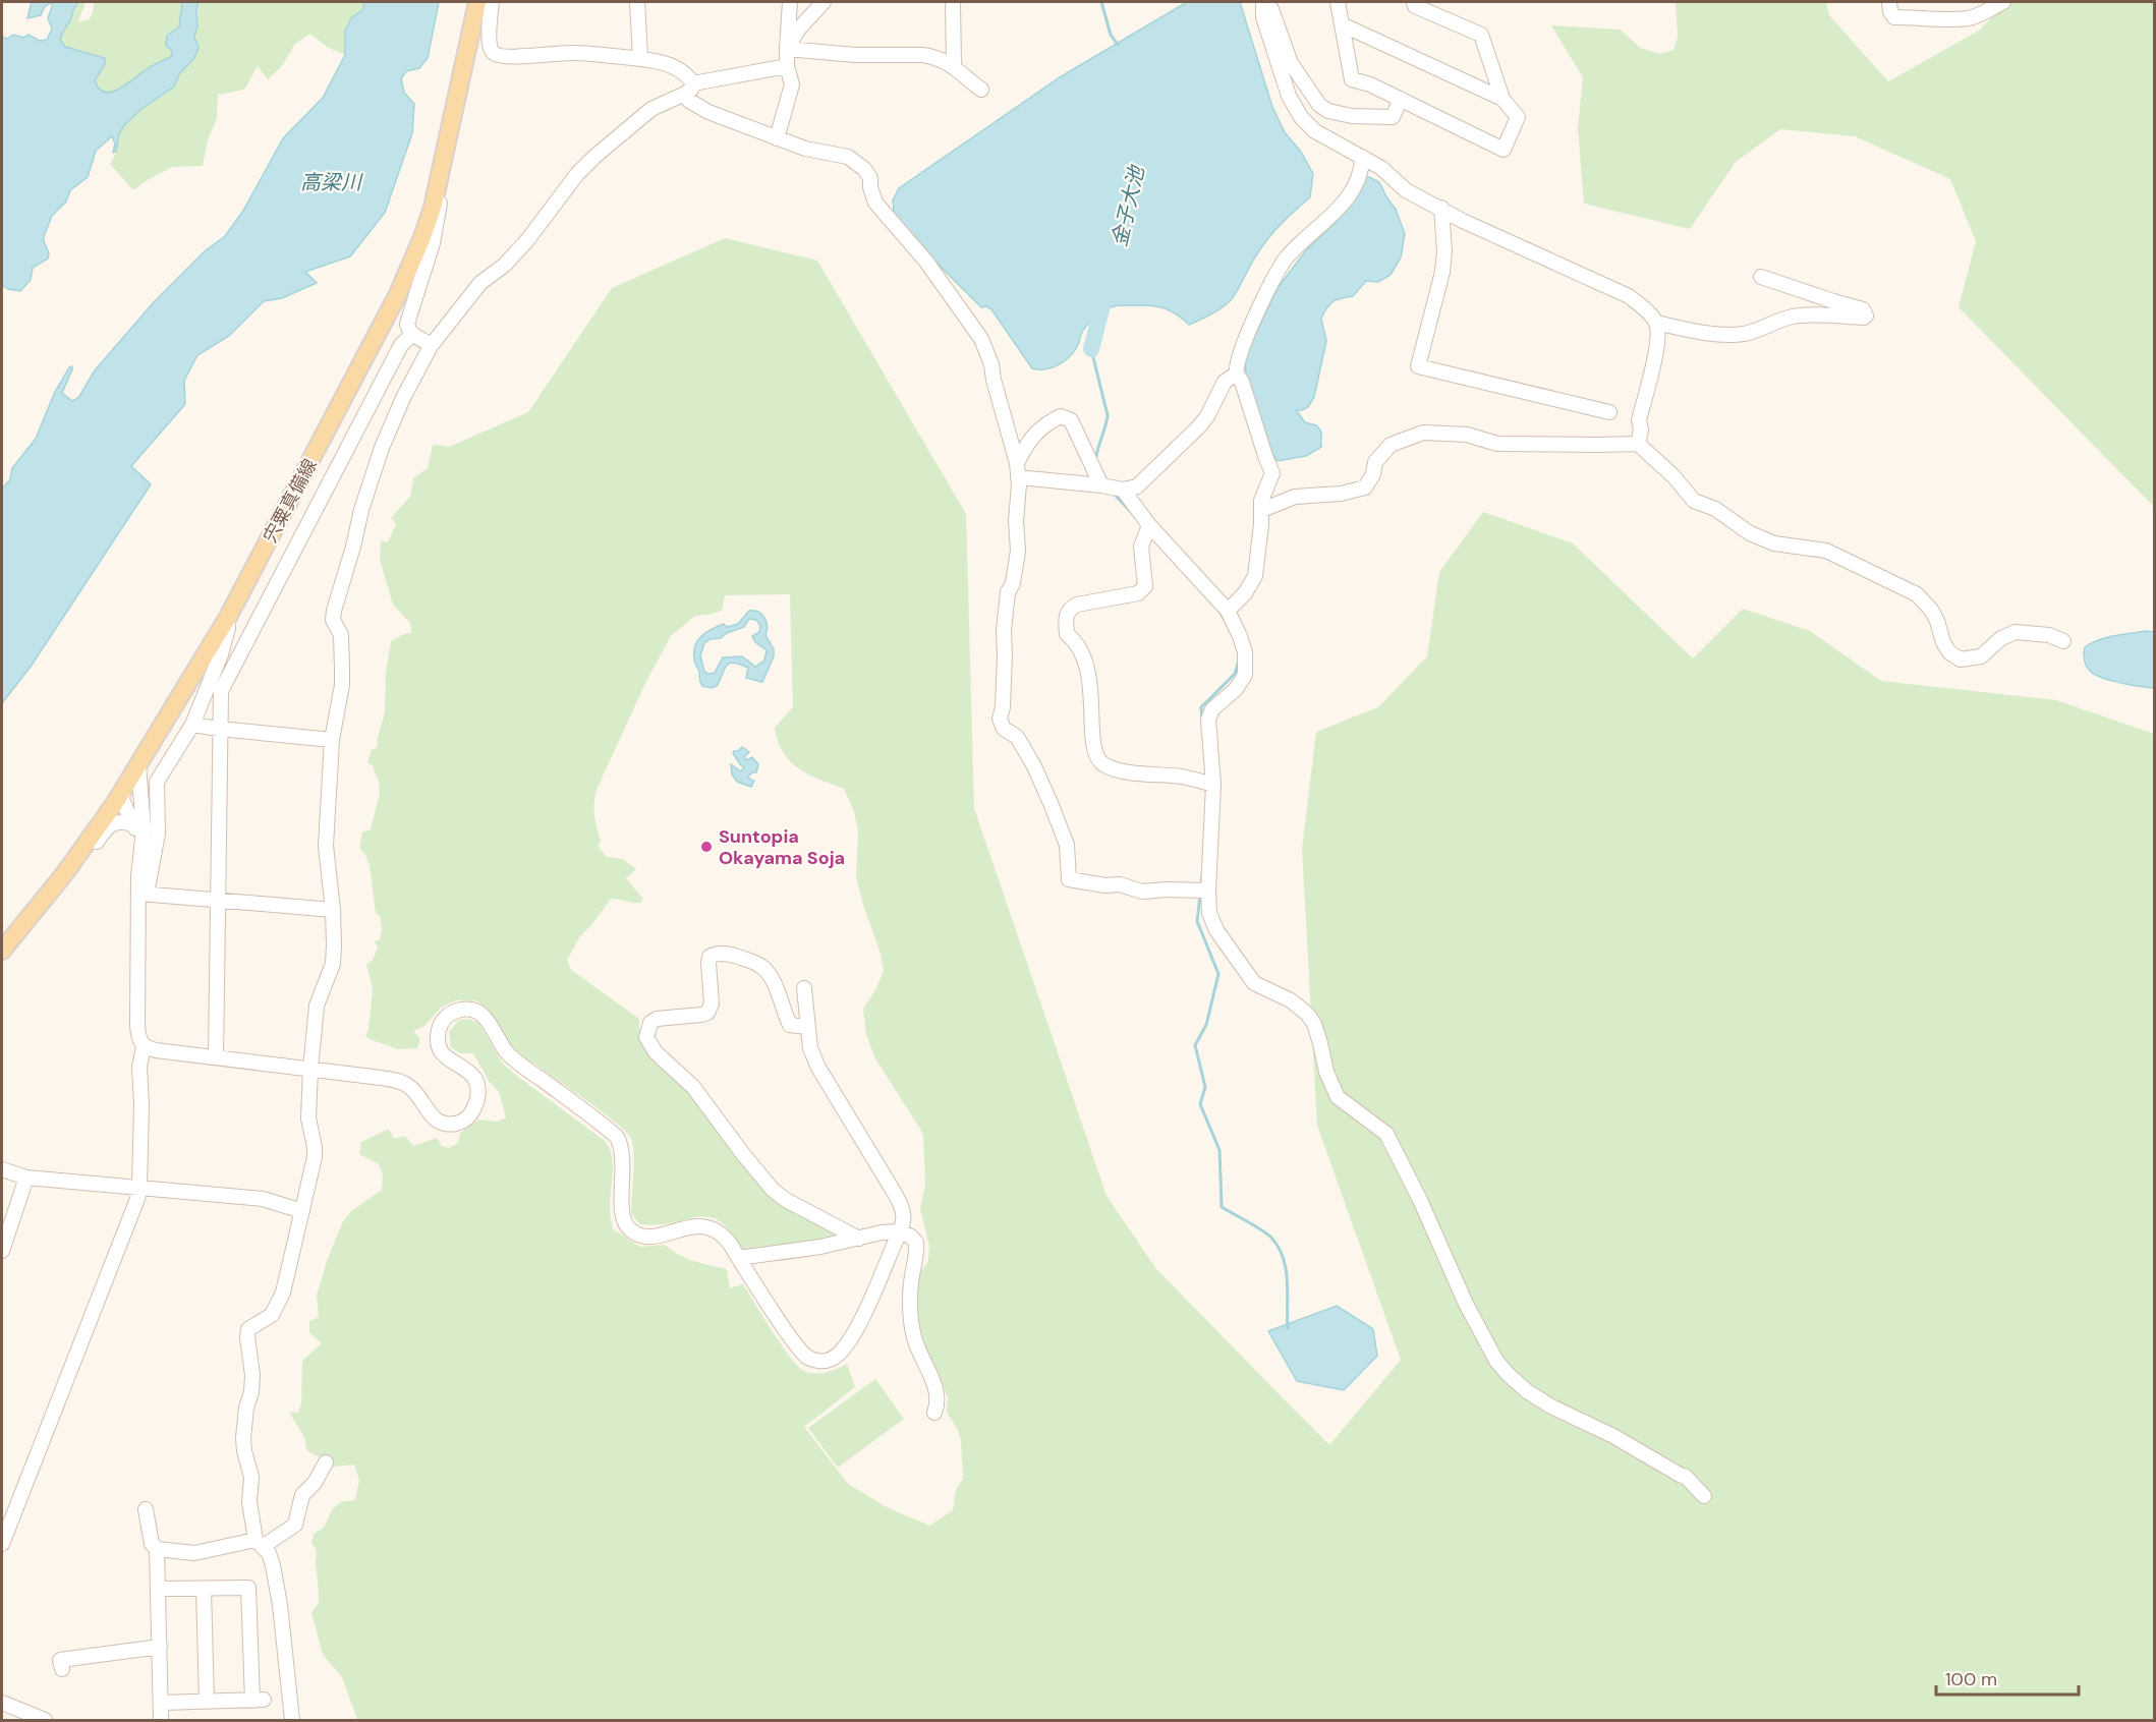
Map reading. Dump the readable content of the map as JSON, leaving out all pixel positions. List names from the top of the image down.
{
  "streets": {
    "main road": ["宍粟真備線"]
  },
  "water": ["高梁川", "金子大池"],
  "places": ["Suntopia Okayama Soja"],
  "scale_bar": "100 m"
}
